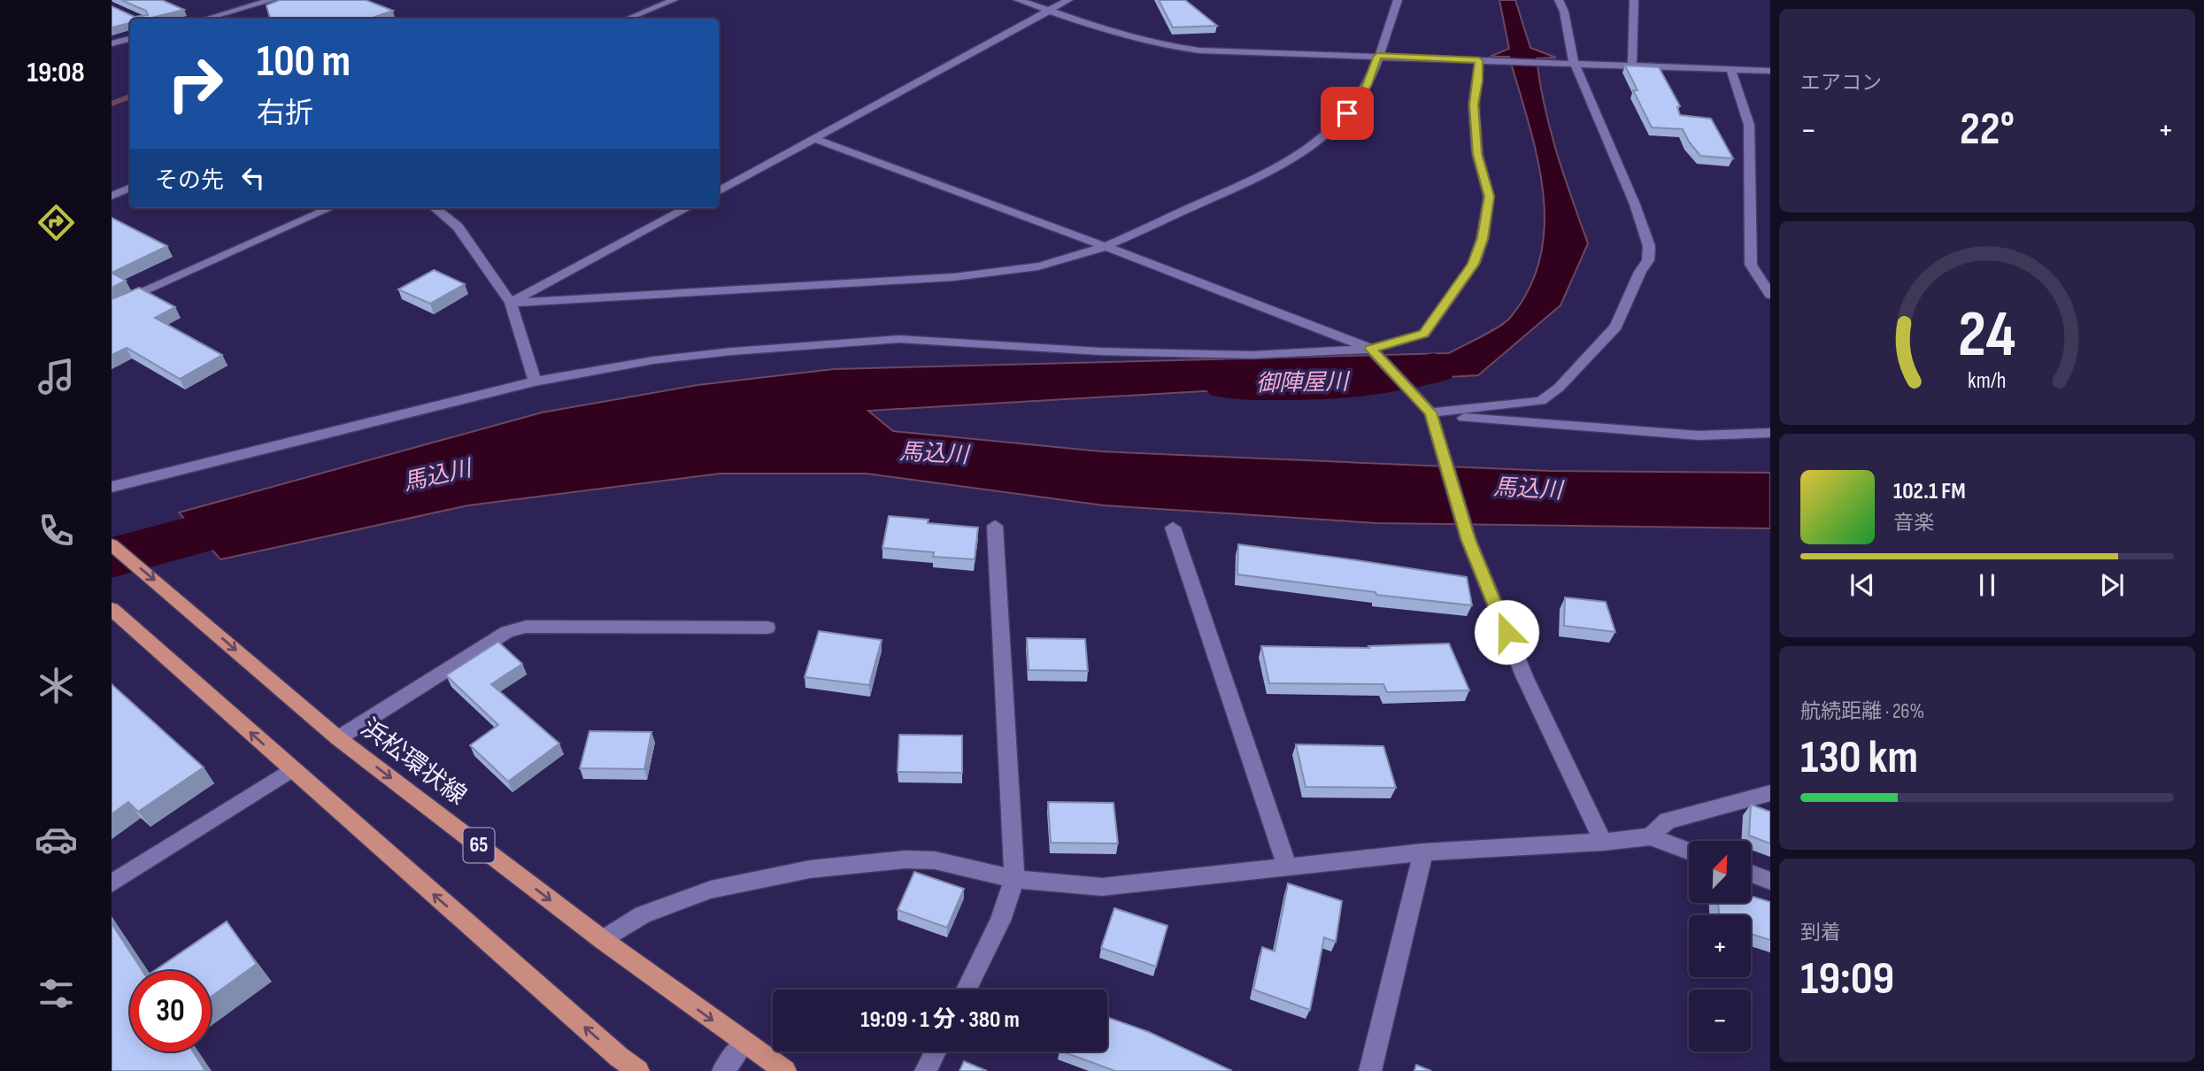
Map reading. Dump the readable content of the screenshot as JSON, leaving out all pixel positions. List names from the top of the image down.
{
  "streets": {
    "main road": ["浜松環状線", "65"]
  },
  "water": ["御陣屋川", "馬込川"],
  "north": "top right",
  "page": {
    "tabs": "19:08",
    "tile": [
      "エアコン",
      ["航続距離 · 26%", "130 km"],
      ["到着", "19:09"]
    ],
    "turn": ["100 m", "右折"],
    "heat": ["−", "22°", "+"],
    "then": "その先",
    "song": ["102.1 FM", "音楽"],
    "map_buttons": ["+", "−"],
    "limit": "30",
    "trip": "19:09 · 1 分 · 380 m",
    "gauge": ["24", "km/h"]
  }
}
